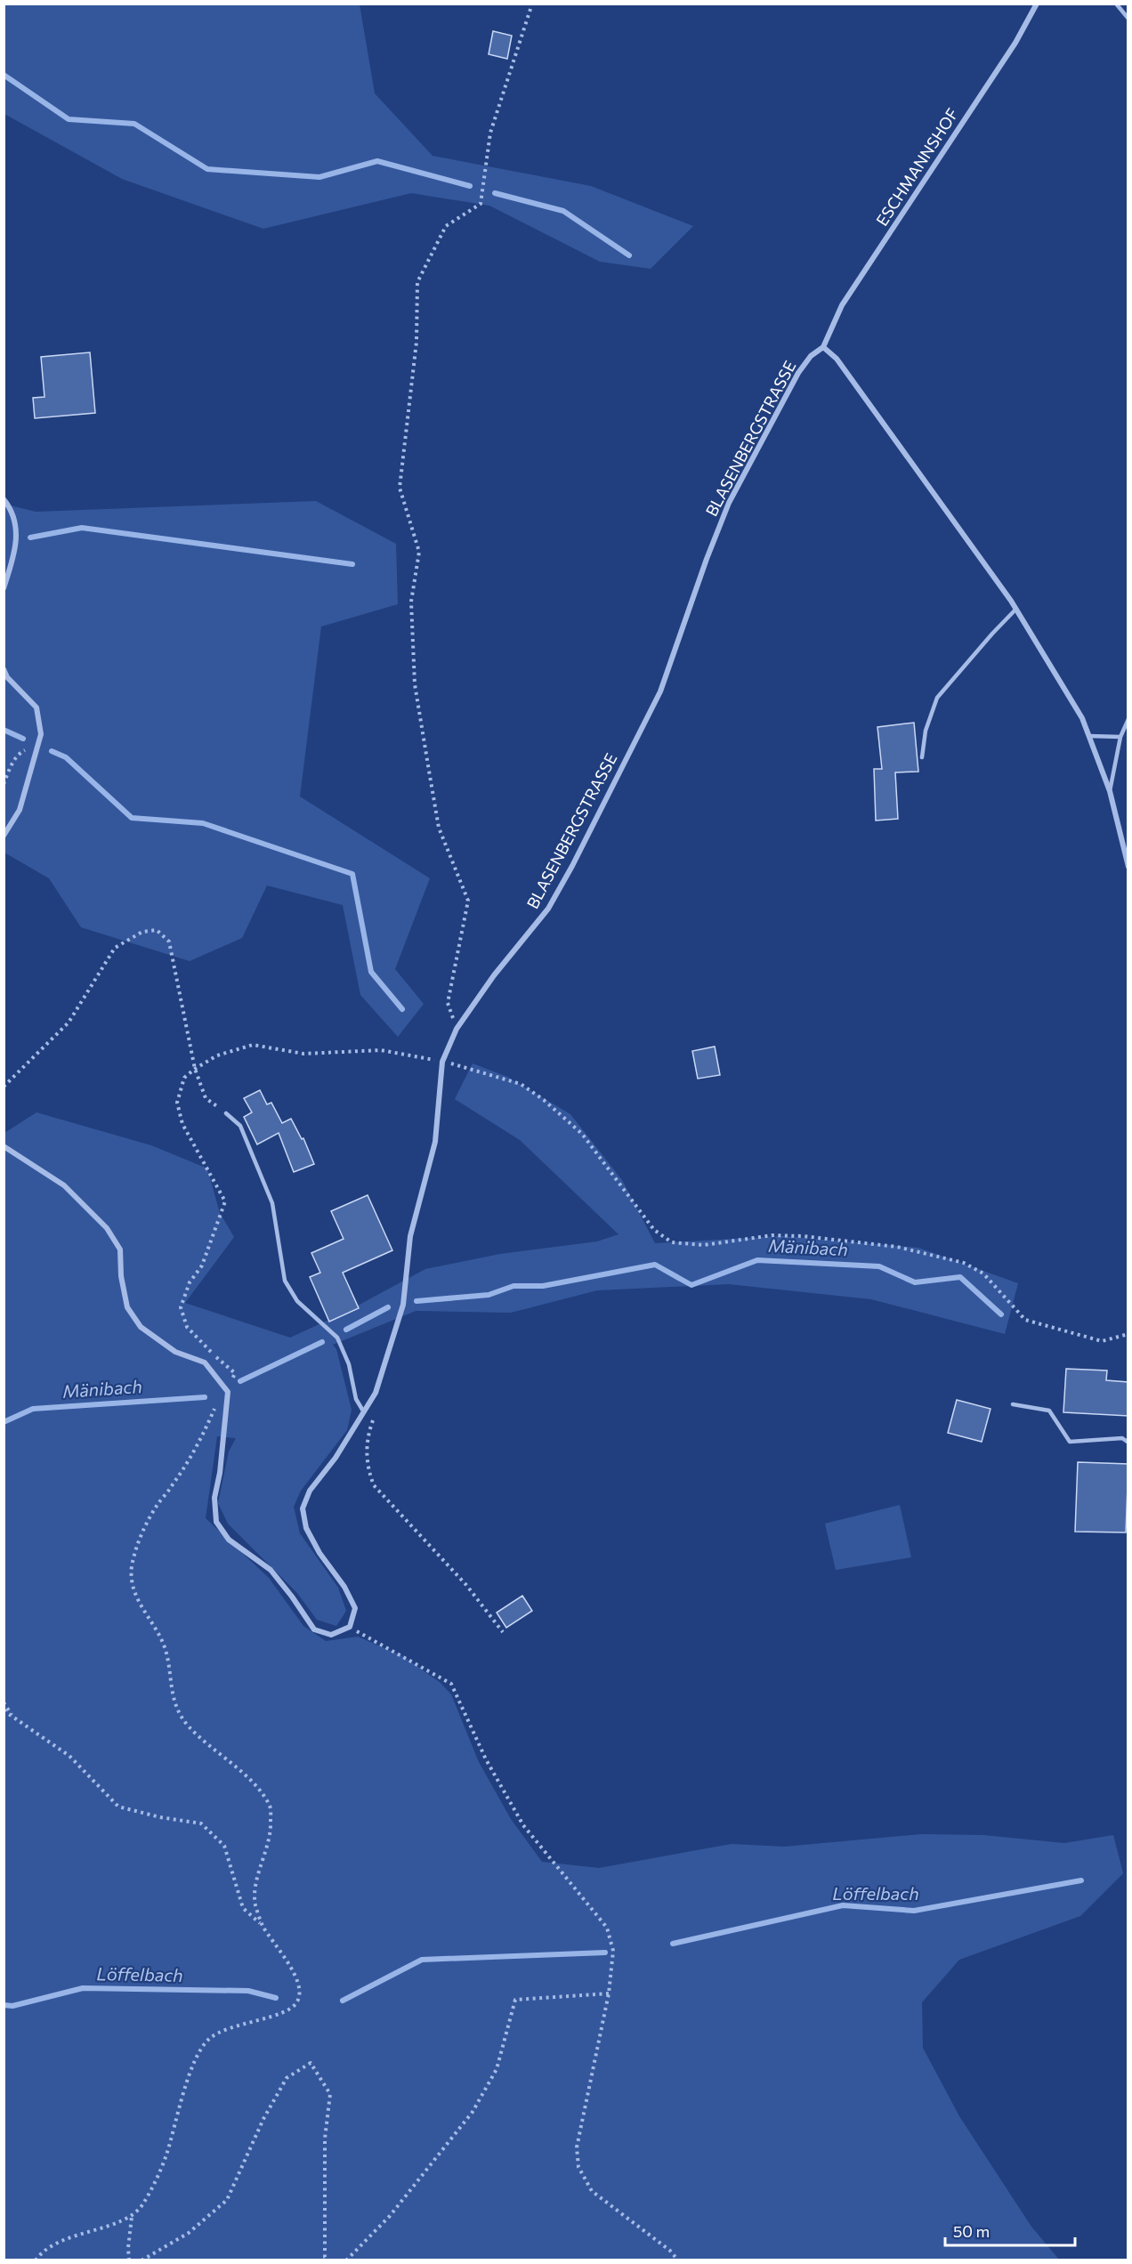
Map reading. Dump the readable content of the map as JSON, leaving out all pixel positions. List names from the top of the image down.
{
  "streets": {
    "street": ["ESCHMANNSHOF", "BLASENBERGSTRASSE"]
  },
  "crossings": [
    ["ESCHMANNSHOF", "BLASENBERGSTRASSE"]
  ],
  "water": ["Mänibach", "Löffelbach"],
  "scale_bar": "50 m"
}
